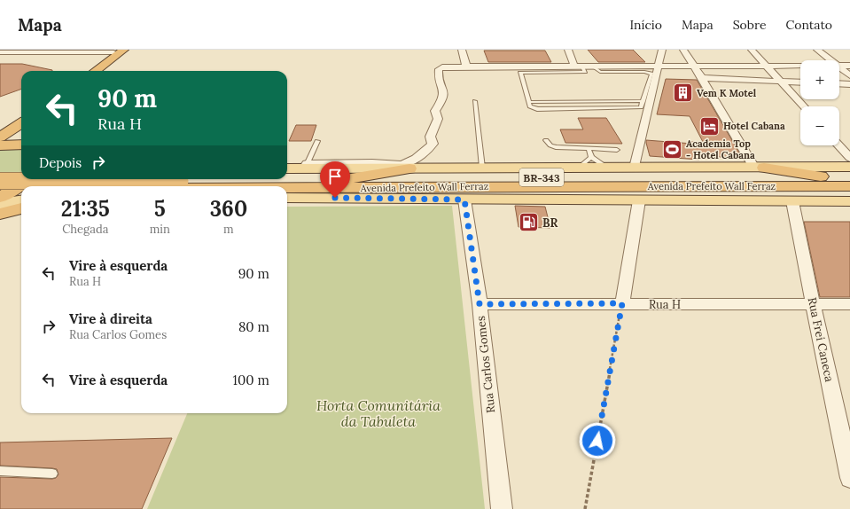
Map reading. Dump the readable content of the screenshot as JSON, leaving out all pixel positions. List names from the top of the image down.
{
  "streets": {
    "highway": ["BR-343", "Avenida Prefeito Wall Ferraz"],
    "street": ["Rua H", "Rua Frei Caneca", "Rua Carlos Gomes"]
  },
  "crossings": [
    ["BR-343", "Avenida Prefeito Wall Ferraz"],
    ["Avenida Prefeito Wall Ferraz", "Rua Frei Caneca"],
    ["Avenida Prefeito Wall Ferraz", "Rua Carlos Gomes"],
    ["Rua H", "Rua Frei Caneca"],
    ["Rua H", "Rua Carlos Gomes"]
  ],
  "parks": ["Horta Comunitária da Tabuleta"],
  "places": {
    "building": ["Vem K Motel"],
    "hotel": ["Hotel Cabana"],
    "sports": ["Academia Top - Hotel Cabana"],
    "fuel station": ["BR"]
  },
  "page": {
    "header": "Mapa",
    "nav": [
      "Início",
      "Mapa",
      "Sobre",
      "Contato"
    ],
    "map_buttons": ["+", "−"],
    "turn": ["90 m", "Rua H"],
    "then": "Depois",
    "eta": [
      "21:35",
      "Chegada",
      "5",
      "min",
      "360",
      "m"
    ],
    "list": [
      {
        "name": "Vire à esquerda",
        "note": "Rua H",
        "value": "90 m"
      },
      {
        "name": "Vire à direita",
        "note": "Rua Carlos Gomes",
        "value": "80 m"
      },
      {
        "name": "Vire à esquerda",
        "value": "100 m"
      }
    ]
  }
}
